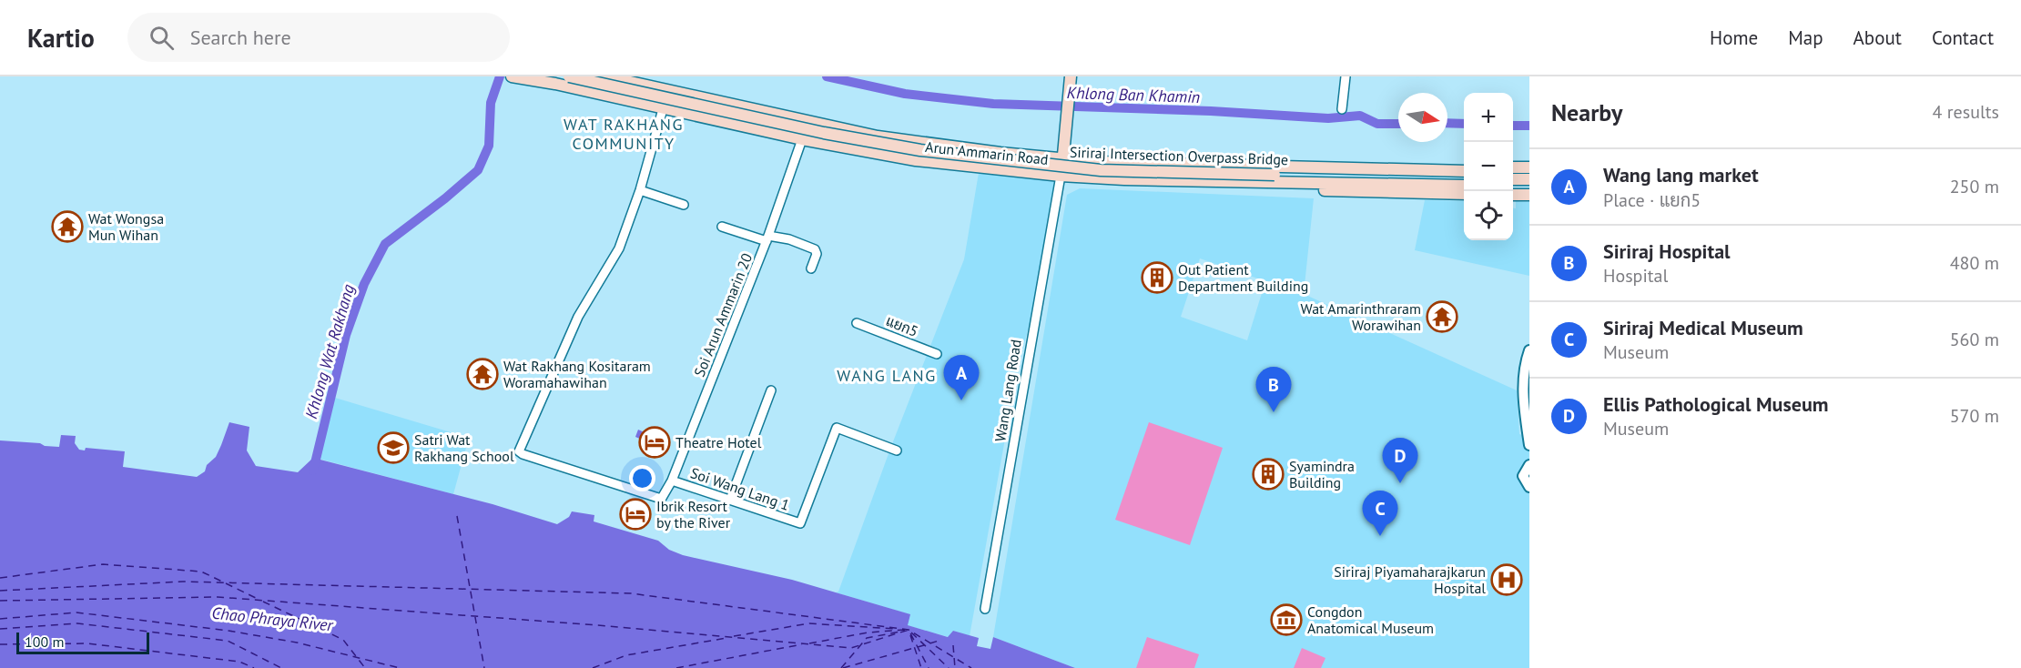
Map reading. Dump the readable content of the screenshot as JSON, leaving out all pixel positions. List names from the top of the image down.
{
  "streets": {
    "main road": ["Arun Ammarin Road", "Siriraj Intersection Overpass Bridge"],
    "street": [
      "Soi Arun Ammarin 20",
      "แยก5",
      "Wang Lang Road",
      "Soi Wang Lang 1"
    ]
  },
  "crossings": [
    ["Arun Ammarin Road", "Soi Arun Ammarin 20"],
    ["Arun Ammarin Road", "Wang Lang Road"],
    ["Soi Arun Ammarin 20", "Soi Wang Lang 1"]
  ],
  "districts": ["WAT RAKHANG COMMUNITY", "WANG LANG"],
  "water": ["Khlong Ban Khamin", "Khlong Wat Rakhang", "Chao Phraya River"],
  "places": {
    "temple": ["Wat Wongsa Mun Wihan", "Wat Amarinthraram Worawihan", "Wat Rakhang Kositaram Woramahawihan"],
    "building": ["Out Patient Department Building", "Syamindra Building"],
    "hotel": ["Theatre Hotel", "Ibrik Resort by the River"],
    "school or university": ["Satri Wat Rakhang School"],
    "hospital": ["Siriraj Piyamaharajkarun Hospital"],
    "museum": ["Congdon Anatomical Museum"]
  },
  "scale_bar": "100 m",
  "north": "right",
  "page": {
    "header": "Kartio",
    "search": "Search here",
    "nav": [
      "Home",
      "Map",
      "About",
      "Contact"
    ],
    "heading": ["Nearby", "4 results"],
    "map_buttons": ["+", "−"],
    "list": [
      {
        "mark": "A",
        "name": "Wang lang market",
        "note": "Place · แยก5",
        "value": "250 m"
      },
      {
        "mark": "B",
        "name": "Siriraj Hospital",
        "note": "Hospital",
        "value": "480 m"
      },
      {
        "mark": "C",
        "name": "Siriraj Medical Museum",
        "note": "Museum",
        "value": "560 m"
      },
      {
        "mark": "D",
        "name": "Ellis Pathological Museum",
        "note": "Museum",
        "value": "570 m"
      }
    ],
    "pins": [
      "A",
      "B",
      "D",
      "C"
    ],
    "scale": "100 m"
  }
}
